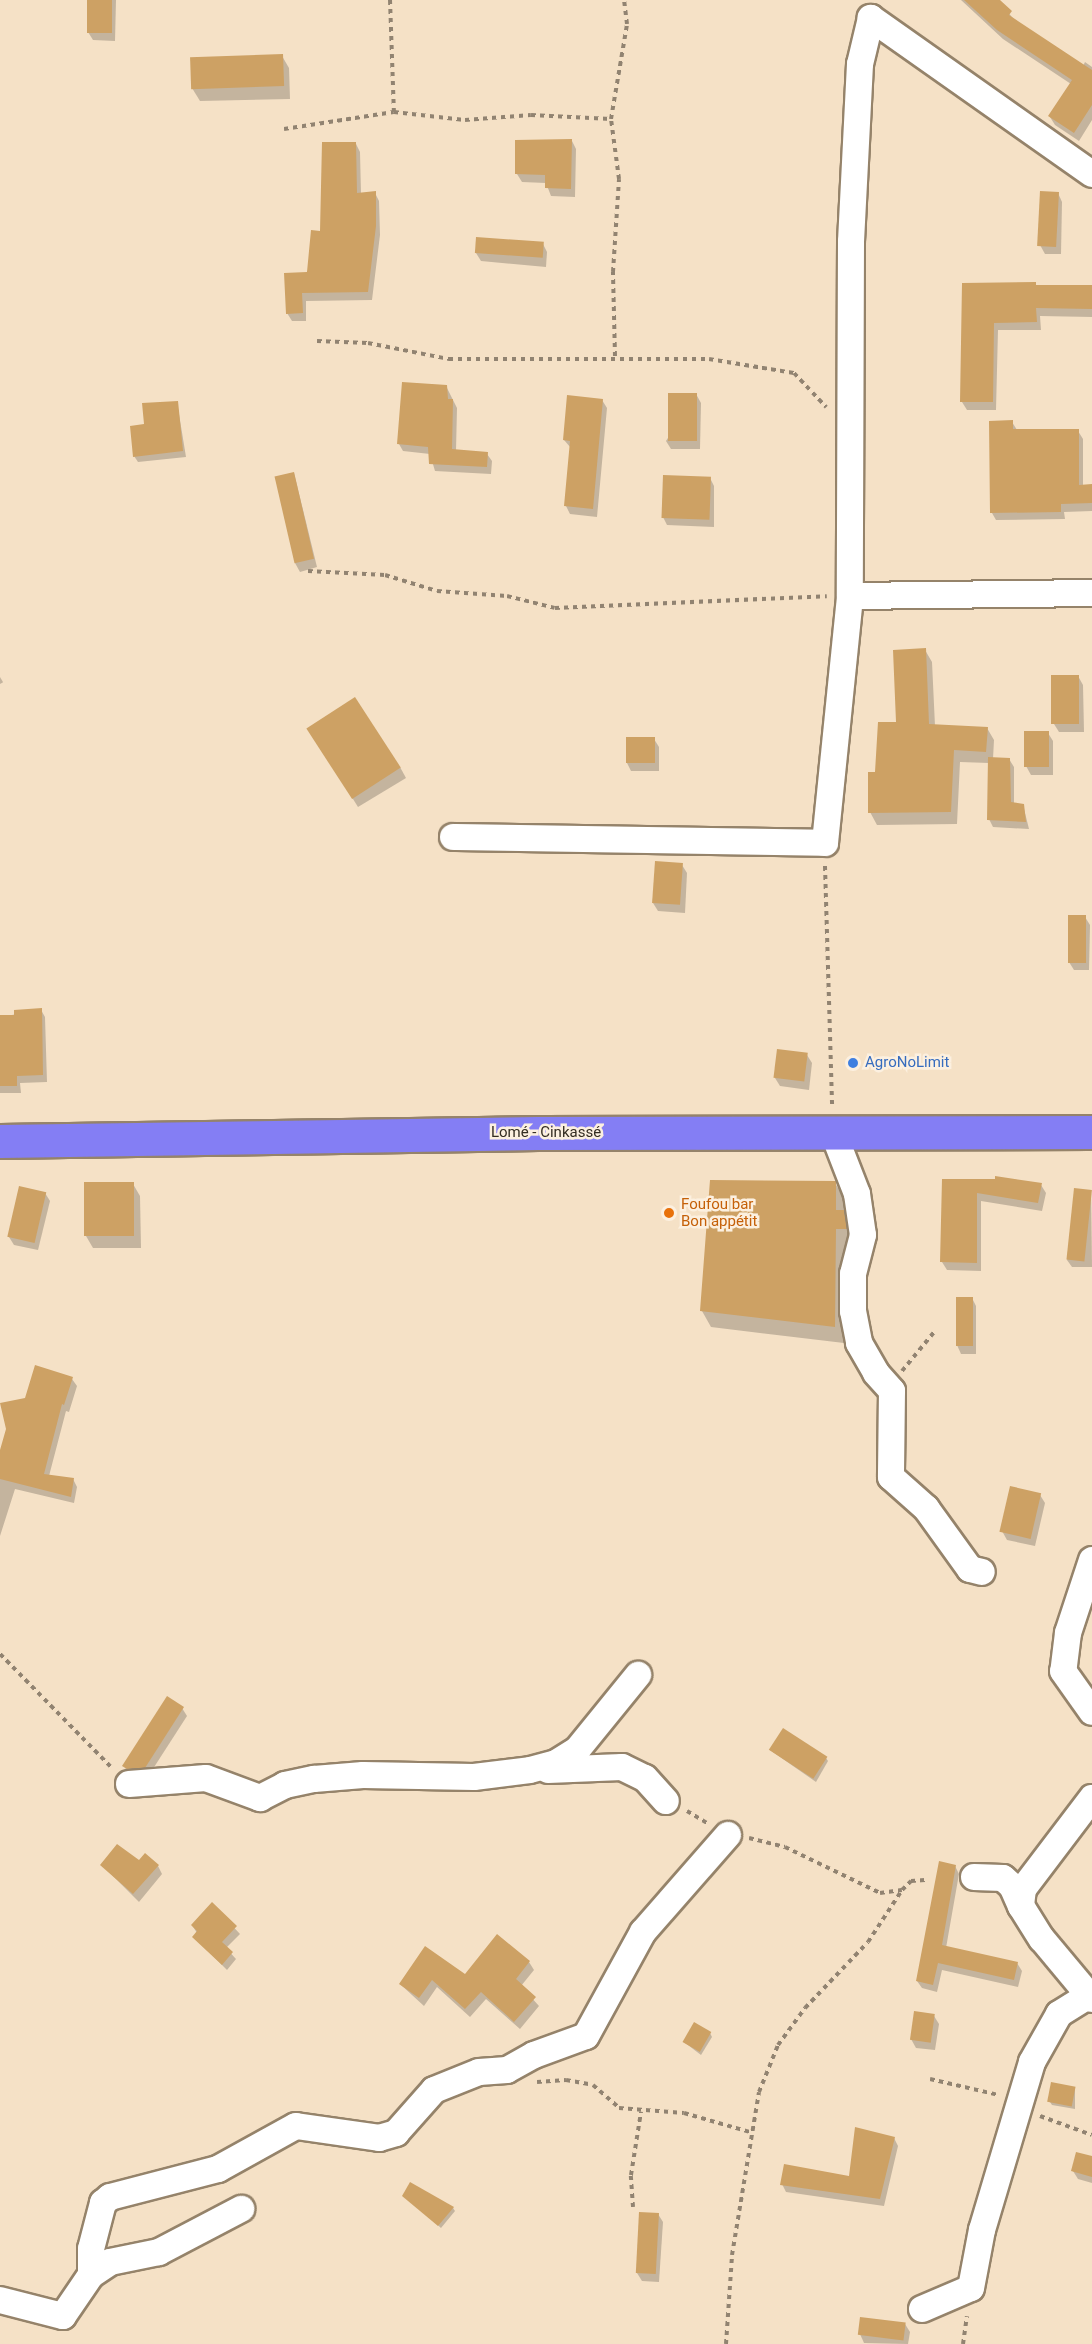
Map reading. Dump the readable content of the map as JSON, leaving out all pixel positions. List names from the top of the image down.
{
  "streets": {
    "highway": ["Lomé - Cinkassé"]
  },
  "places": ["AgroNoLimit", "Foufou bar Bon appétit"]
}
